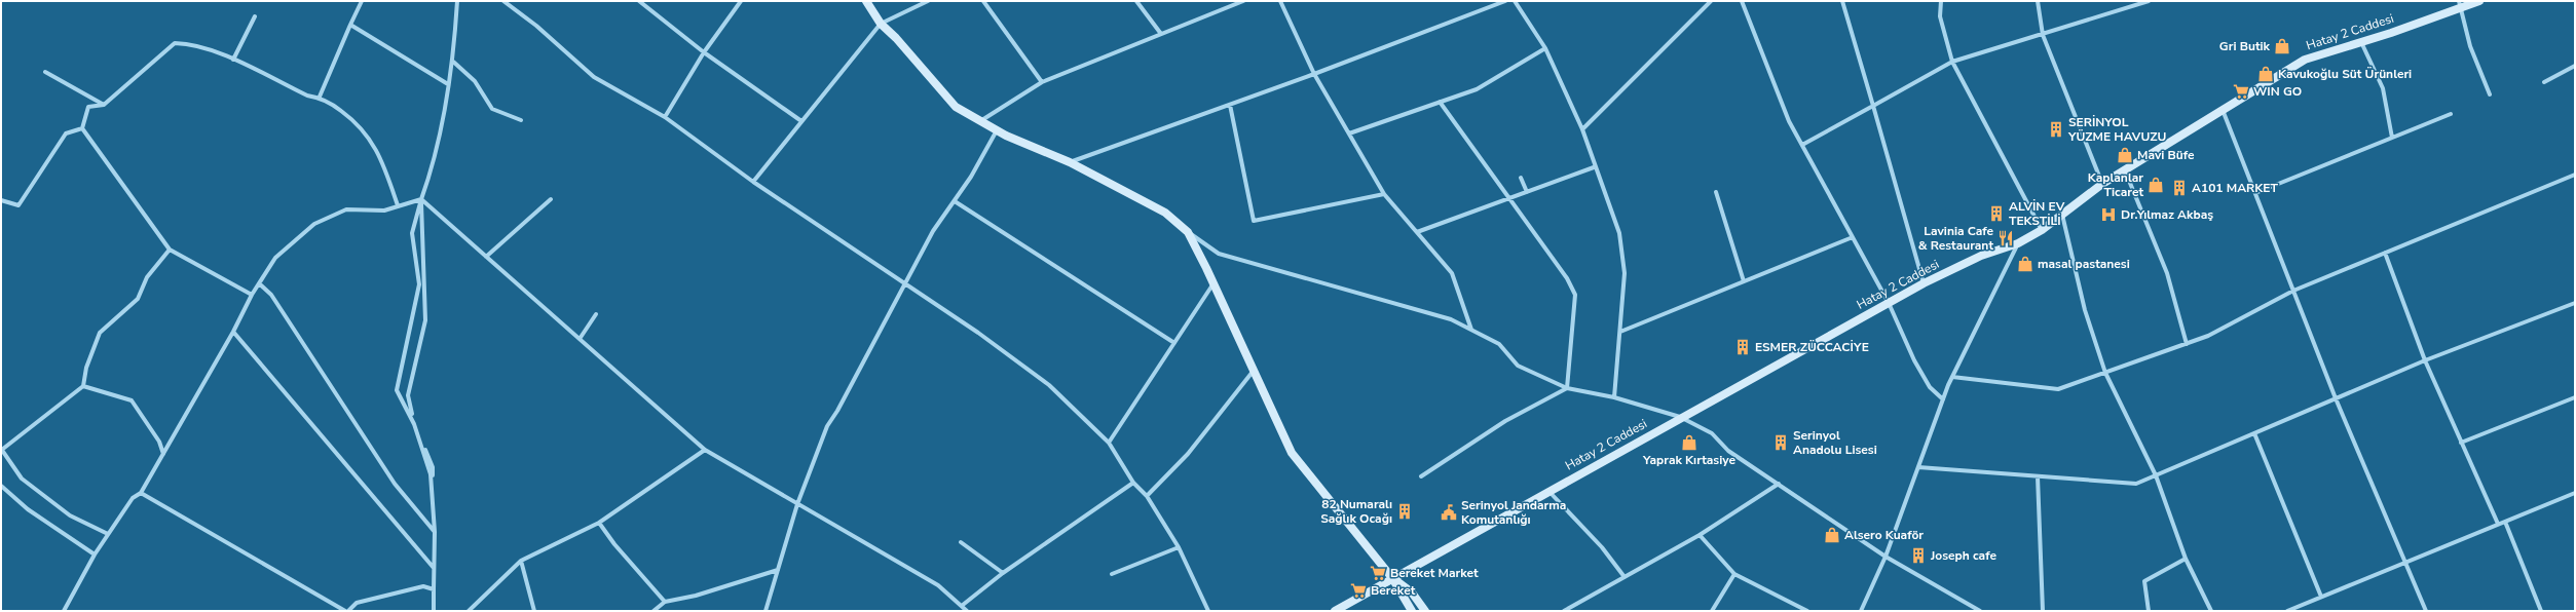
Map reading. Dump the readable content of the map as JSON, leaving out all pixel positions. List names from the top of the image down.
{
  "streets": {
    "street": ["Hatay 2 Caddesi"]
  },
  "places": {
    "shop": [
      "Gri Butik",
      "Kavukoğlu Süt Ürünleri",
      "Mavi Büfe",
      "Kaplanlar Ticaret",
      "masal pastanesi",
      "Yaprak Kırtasiye",
      "Alsero Kuaför"
    ],
    "supermarket": ["WIN GO", "Bereket Market", "Bereket"],
    "building": [
      "SERİNYOL YÜZME HAVUZU",
      "A101 MARKET",
      "ALVİN EV TEKSTİLİ",
      "ESMER ZÜCCACİYE",
      "Serinyol Anadolu Lisesi",
      "82 Numaralı Sağlık Ocağı",
      "Joseph cafe"
    ],
    "hospital": ["Dr.Yılmaz Akbaş"],
    "restaurant": ["Lavinia Cafe & Restaurant"],
    "public building": ["Serinyol Jandarma Komutanlığı"]
  }
}
